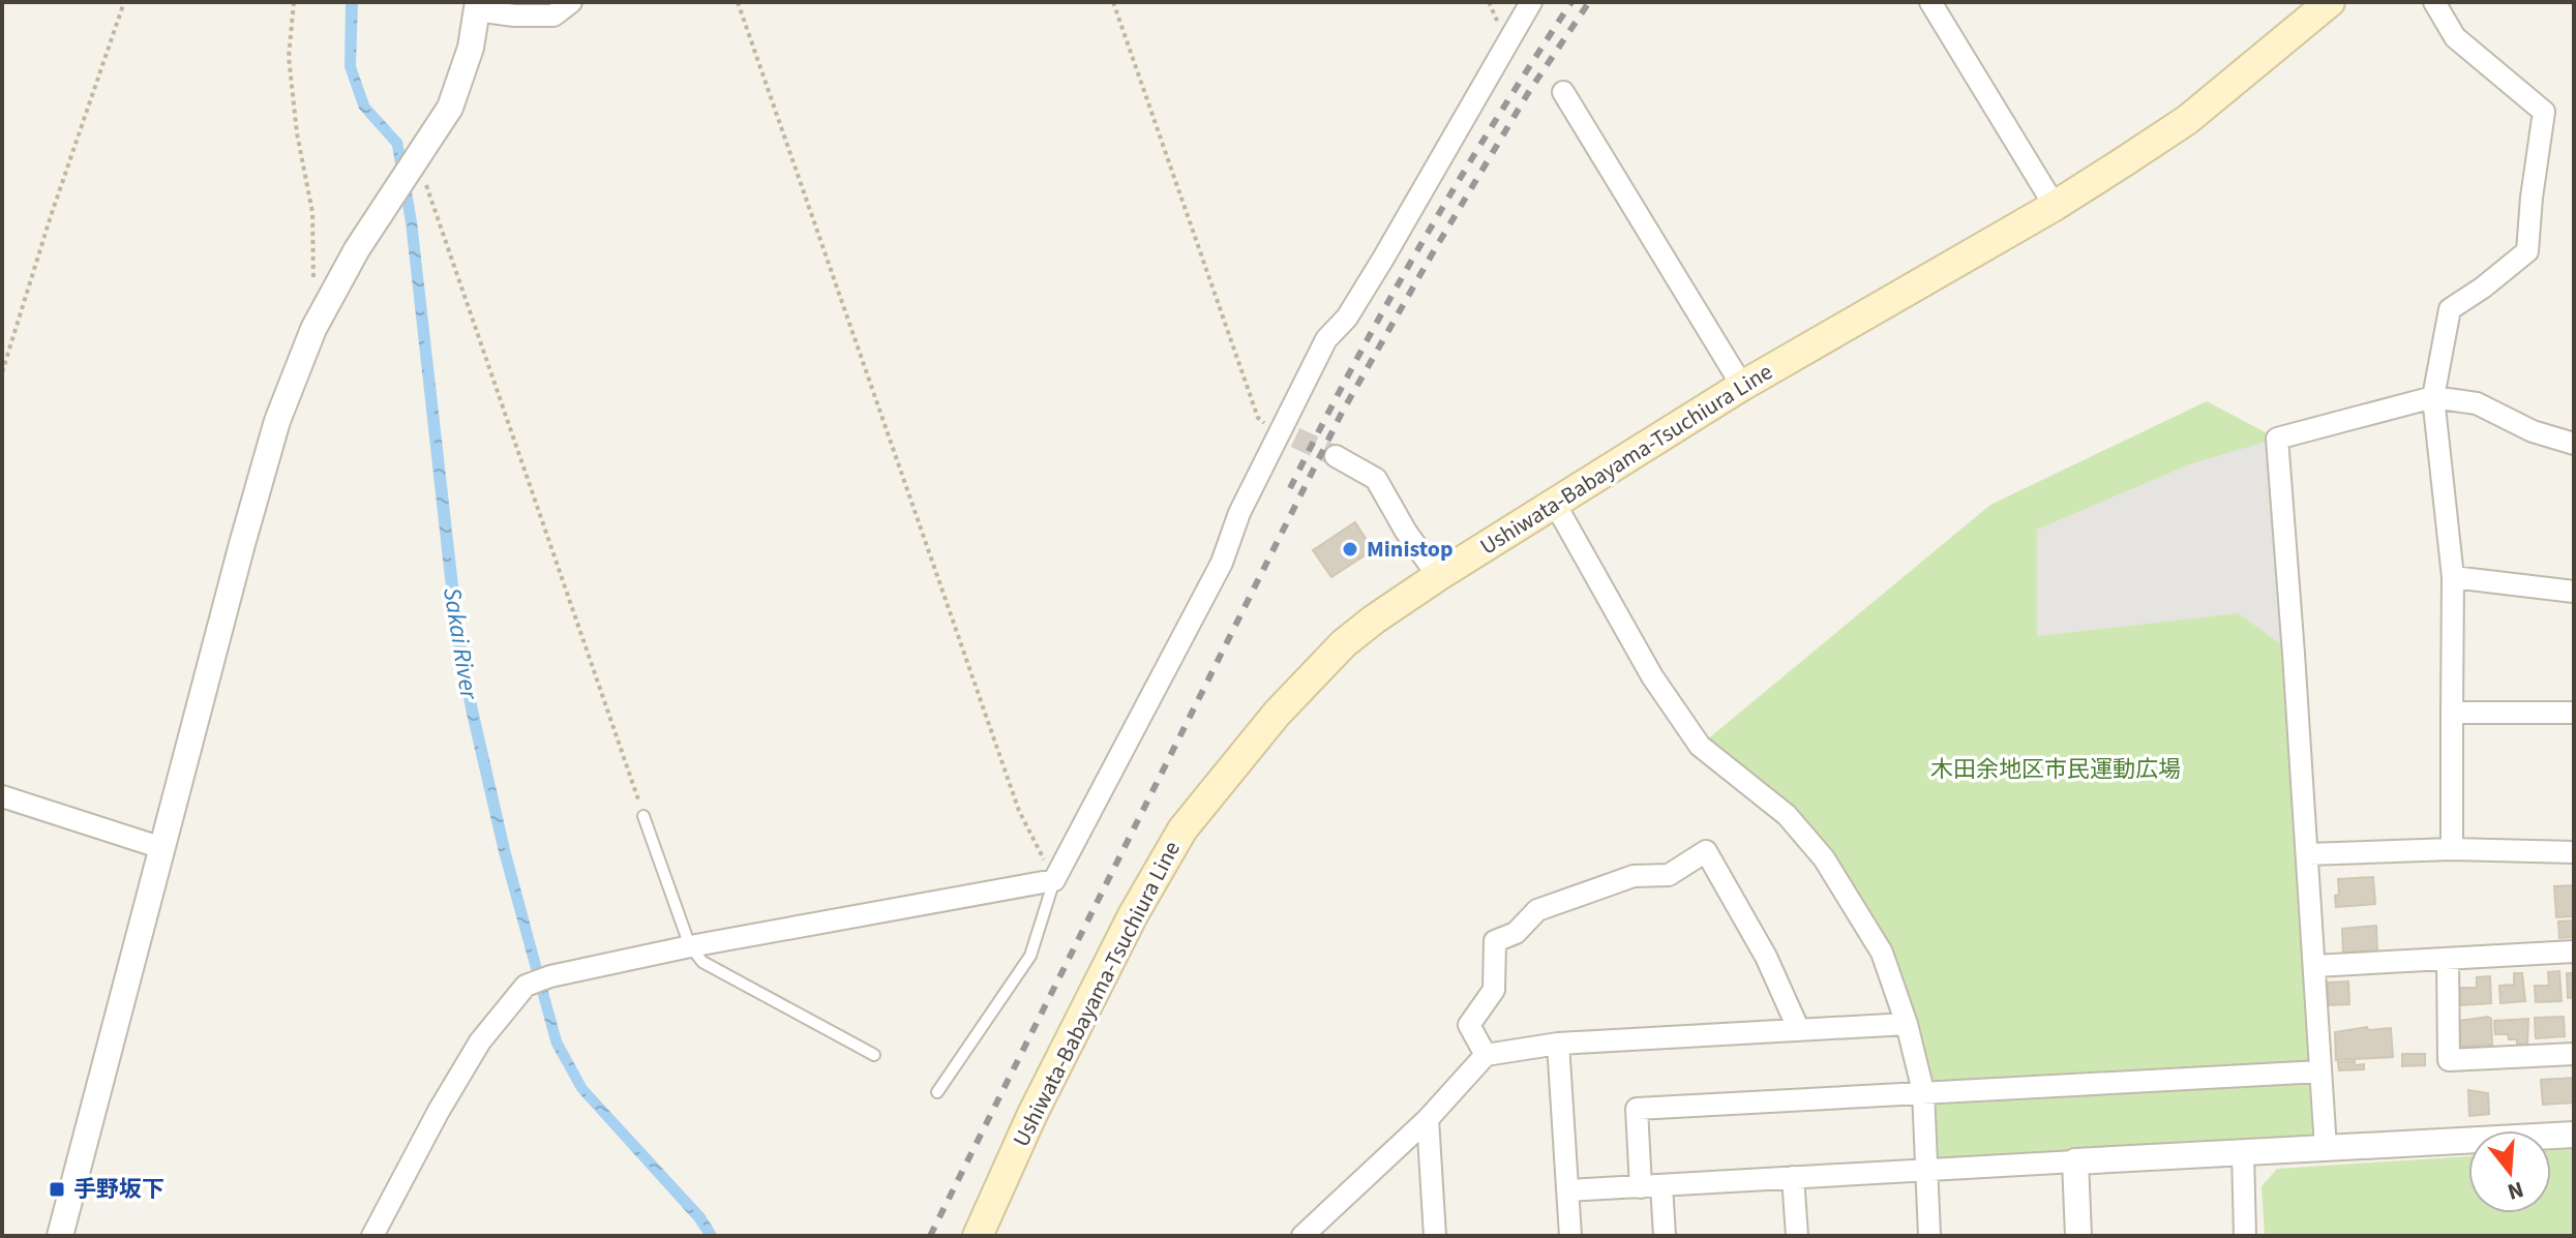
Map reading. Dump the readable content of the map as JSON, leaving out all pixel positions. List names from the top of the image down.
{
  "streets": {
    "main road": ["Ushiwata-Babayama-Tsuchiura Line"]
  },
  "water": ["Sakai River"],
  "parks": ["木田余地区市民運動広場"],
  "places": {
    "other": ["Ministop"],
    "transit": ["手野坂下"]
  },
  "north": "bottom"
}
